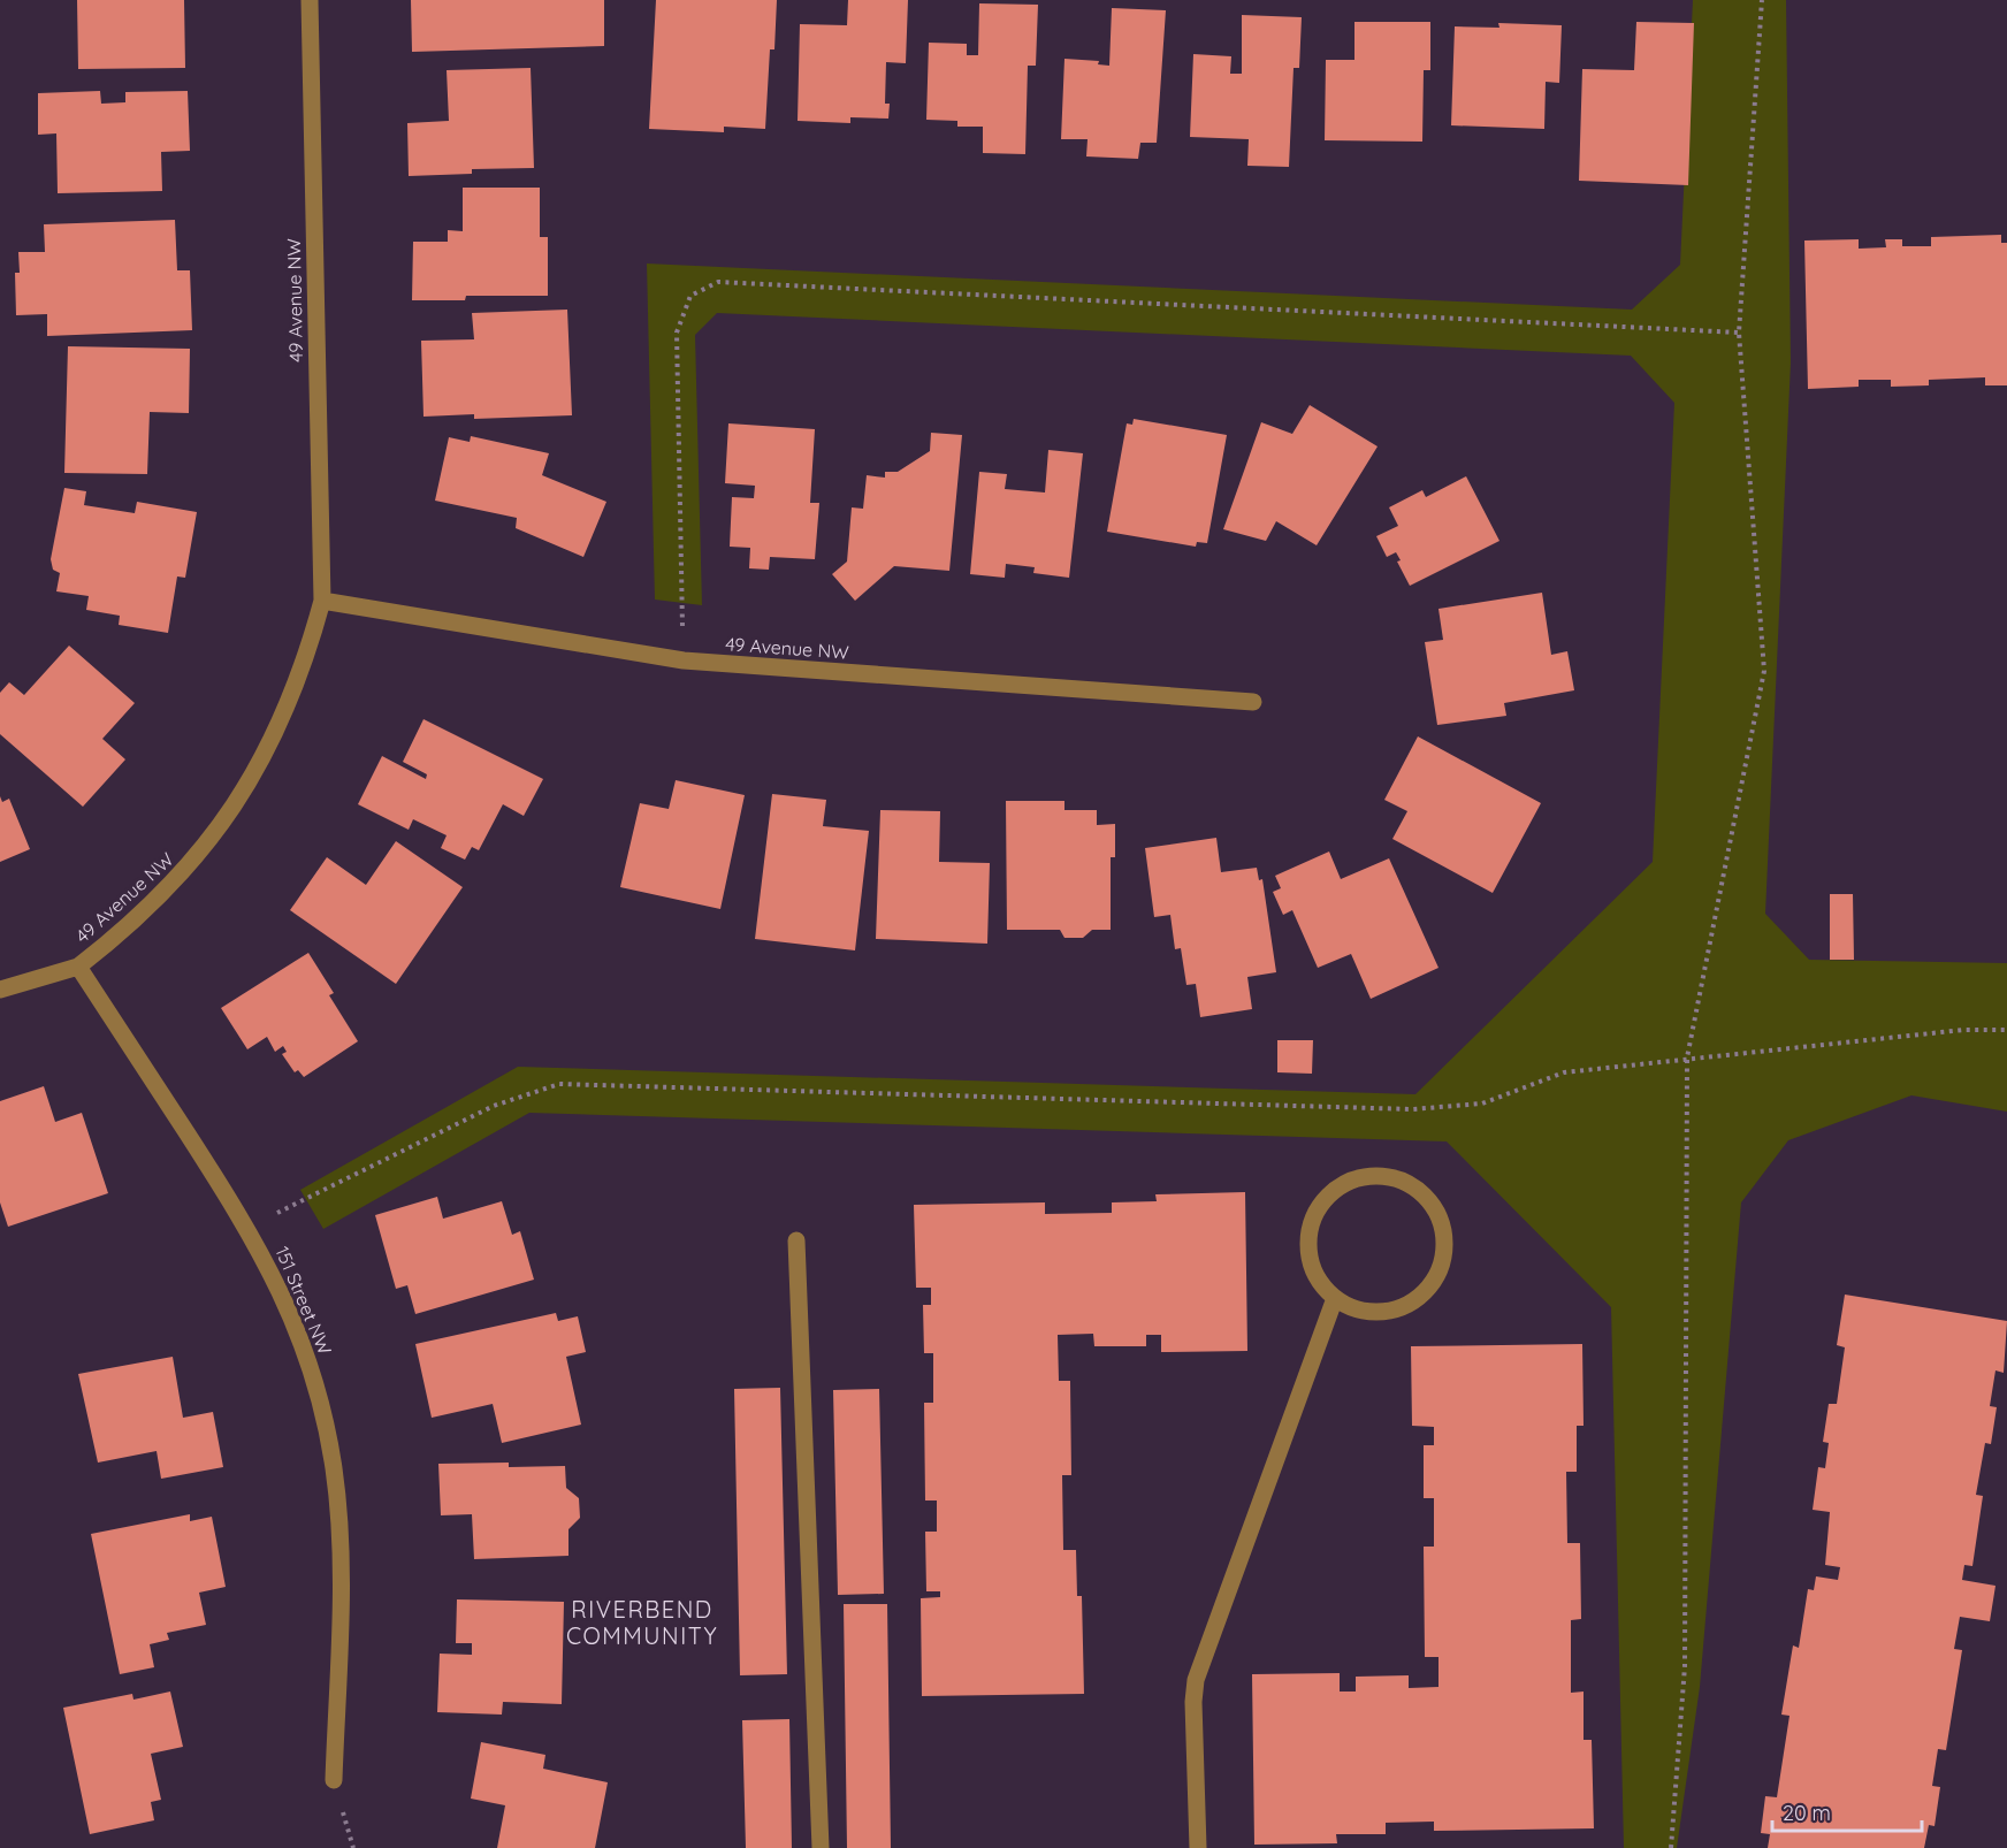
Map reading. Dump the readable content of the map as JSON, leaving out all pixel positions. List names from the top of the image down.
{
  "streets": {
    "street": ["49 Avenue NW", "151 Street NW"]
  },
  "crossings": [
    ["49 Avenue NW", "151 Street NW"]
  ],
  "districts": ["RIVERBEND COMMUNITY"],
  "scale_bar": "20 m"
}
